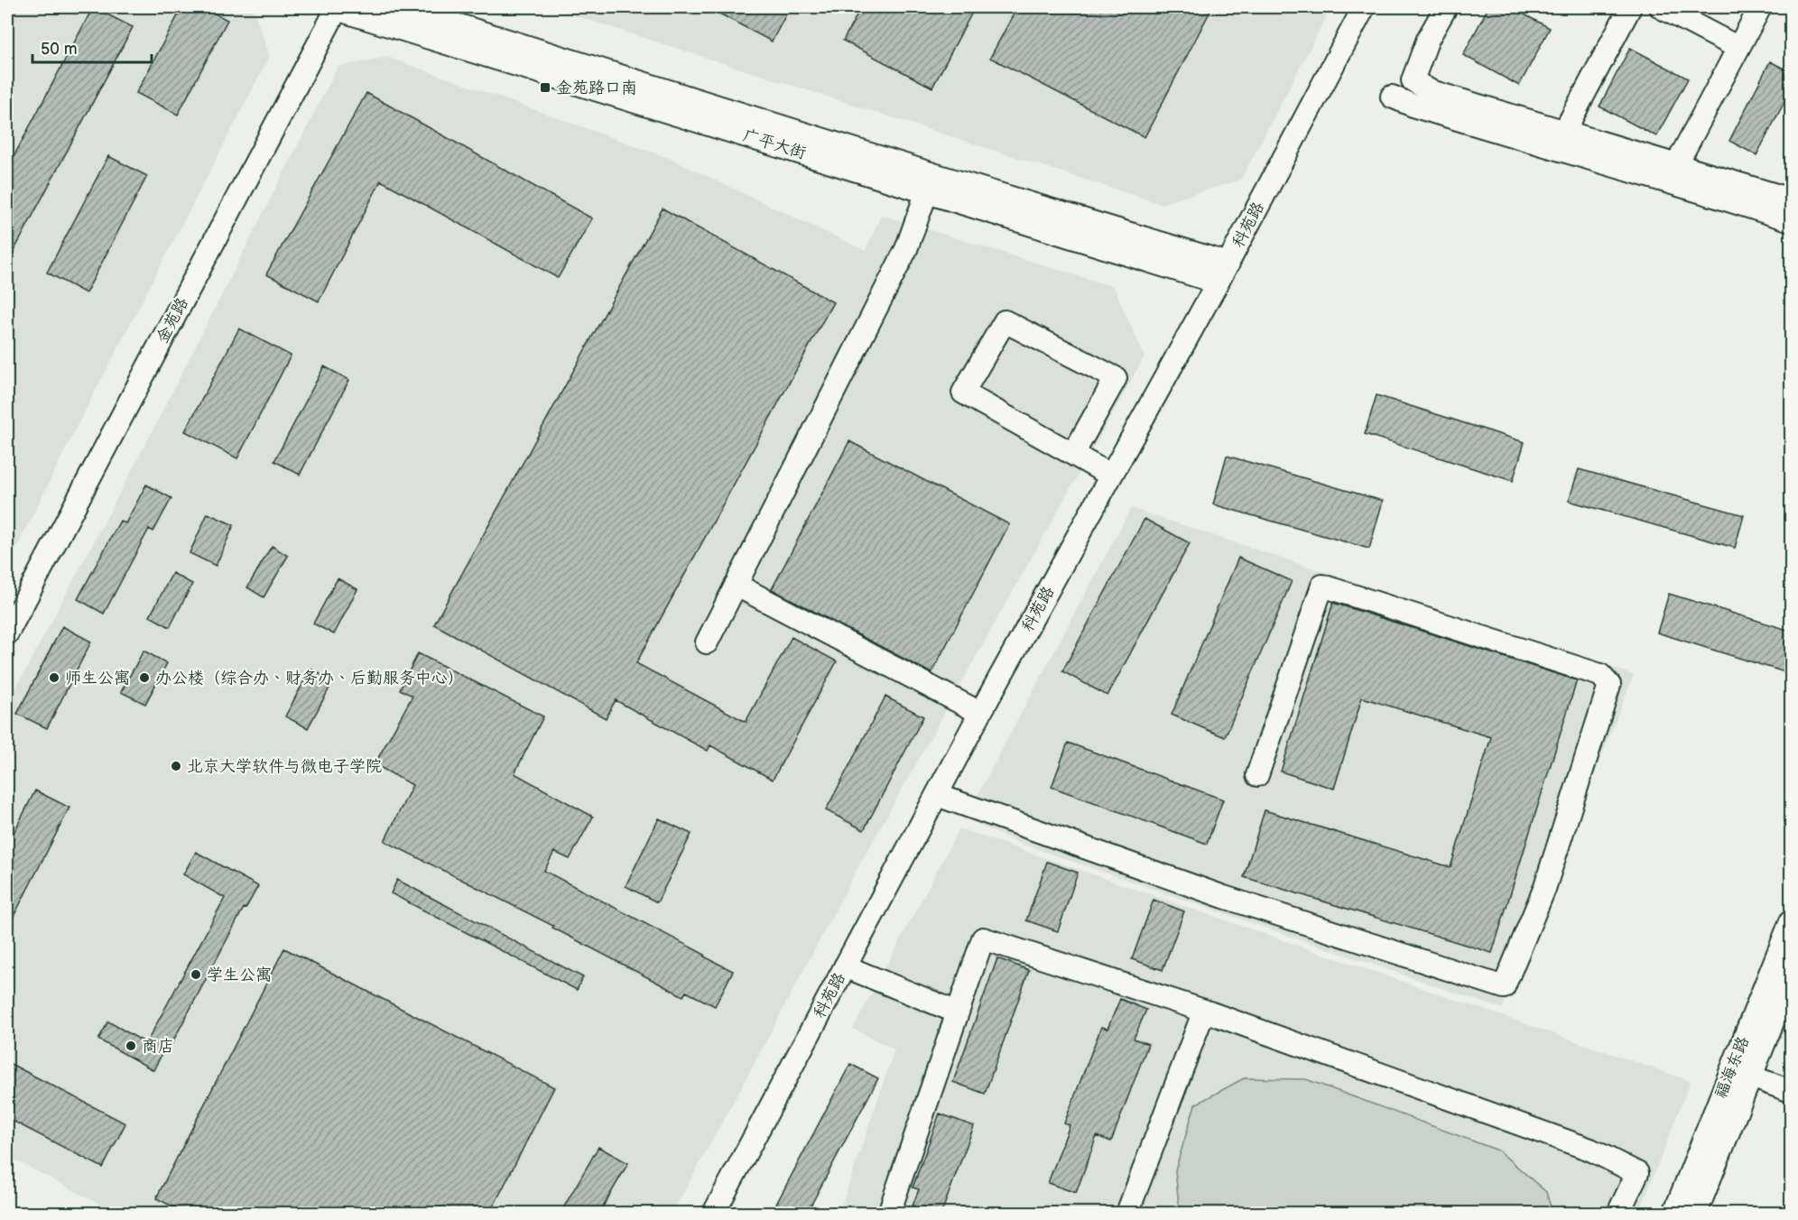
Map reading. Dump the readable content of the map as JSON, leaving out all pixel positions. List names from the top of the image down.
{
  "streets": {
    "street": [
      "广平大街",
      "科苑路",
      "金苑路",
      "福海东路"
    ]
  },
  "crossings": [
    ["广平大街", "科苑路"],
    ["广平大街", "金苑路"]
  ],
  "places": {
    "transit": ["金苑路口南"],
    "other": [
      "师生公寓",
      "办公楼（综合办、财务办、后勤服务中心）",
      "北京大学软件与微电子学院",
      "学生公寓",
      "商店"
    ]
  },
  "scale_bar": "50 m"
}
